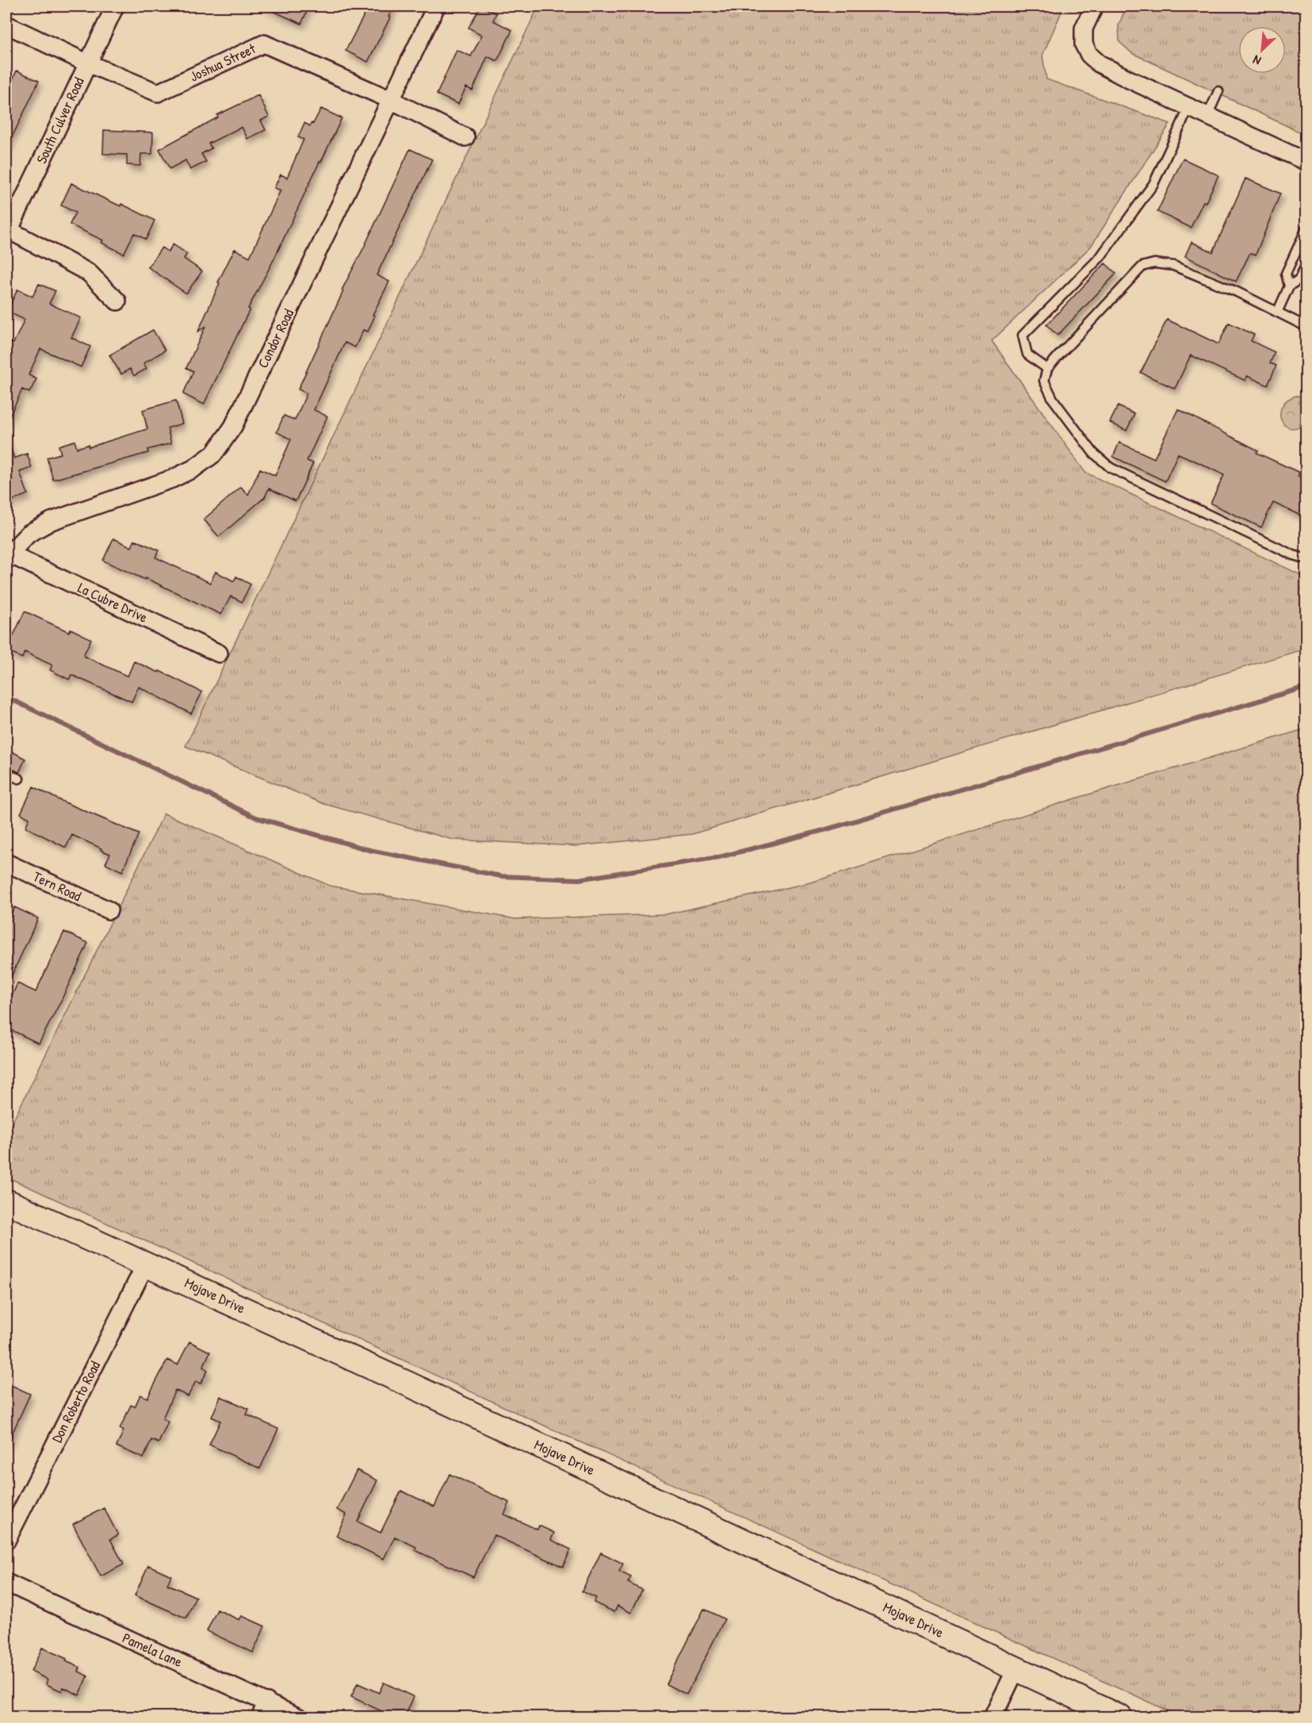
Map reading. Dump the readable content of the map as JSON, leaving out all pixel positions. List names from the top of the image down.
{
  "streets": {
    "main road": ["Mojave Drive"],
    "street": [
      "Joshua Street",
      "South Culver Road",
      "Condor Road",
      "La Cubre Drive",
      "Tern Road",
      "Don Roberto Road",
      "Pamela Lane"
    ]
  },
  "crossings": [
    ["Joshua Street", "South Culver Road"],
    ["Joshua Street", "Condor Road"],
    ["Condor Road", "La Cubre Drive"],
    ["Mojave Drive", "Don Roberto Road"]
  ],
  "north": "bottom left"
}
